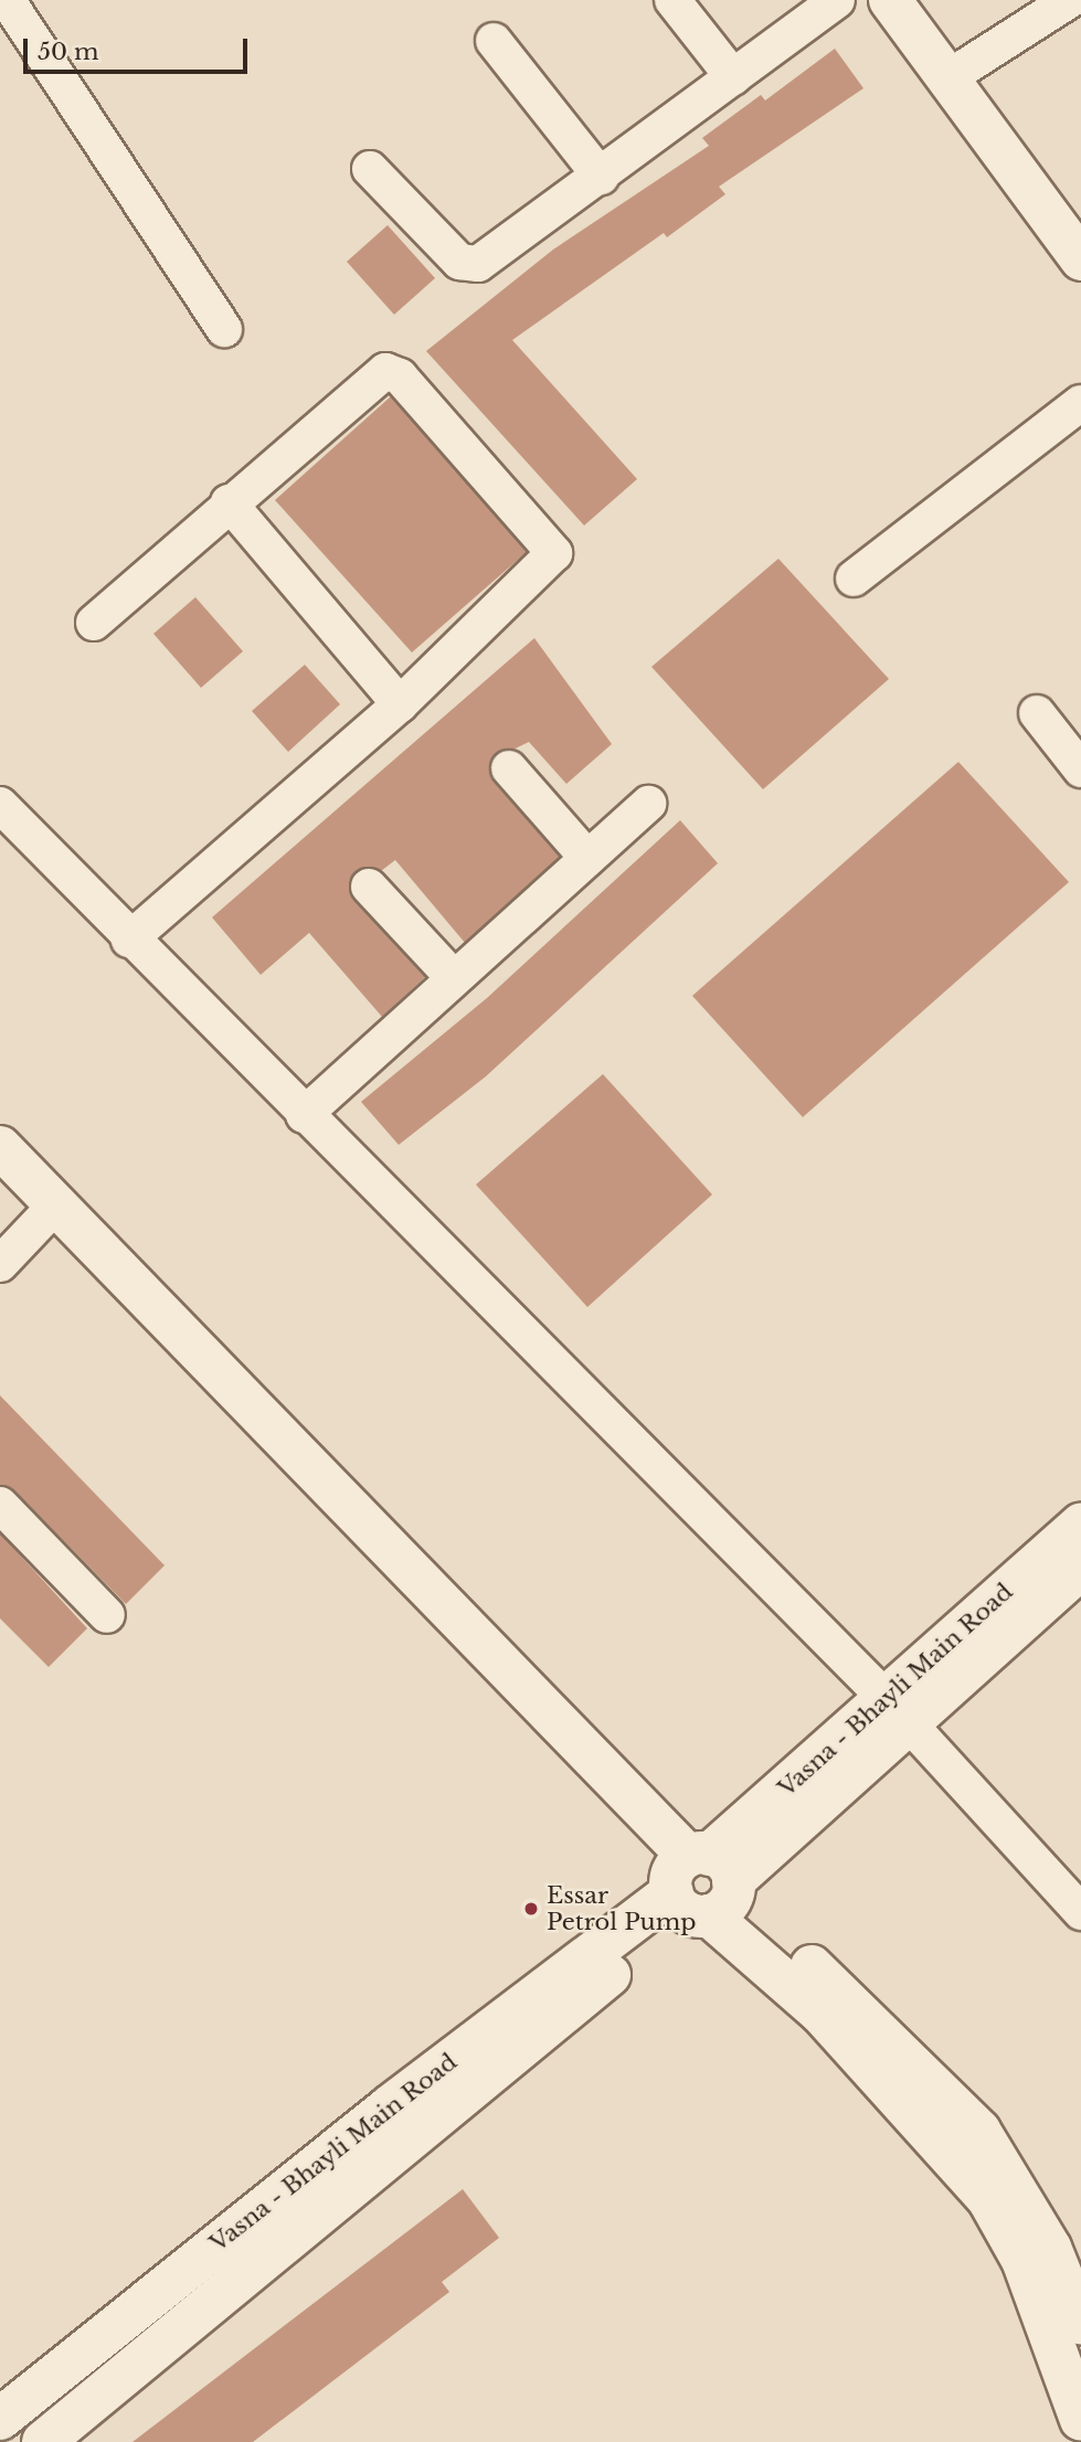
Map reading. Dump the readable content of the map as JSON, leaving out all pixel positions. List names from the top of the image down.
{
  "streets": {
    "main road": ["Vasna - Bhayli Main Road"]
  },
  "places": ["Essar Petrol Pump"],
  "scale_bar": "50 m"
}
